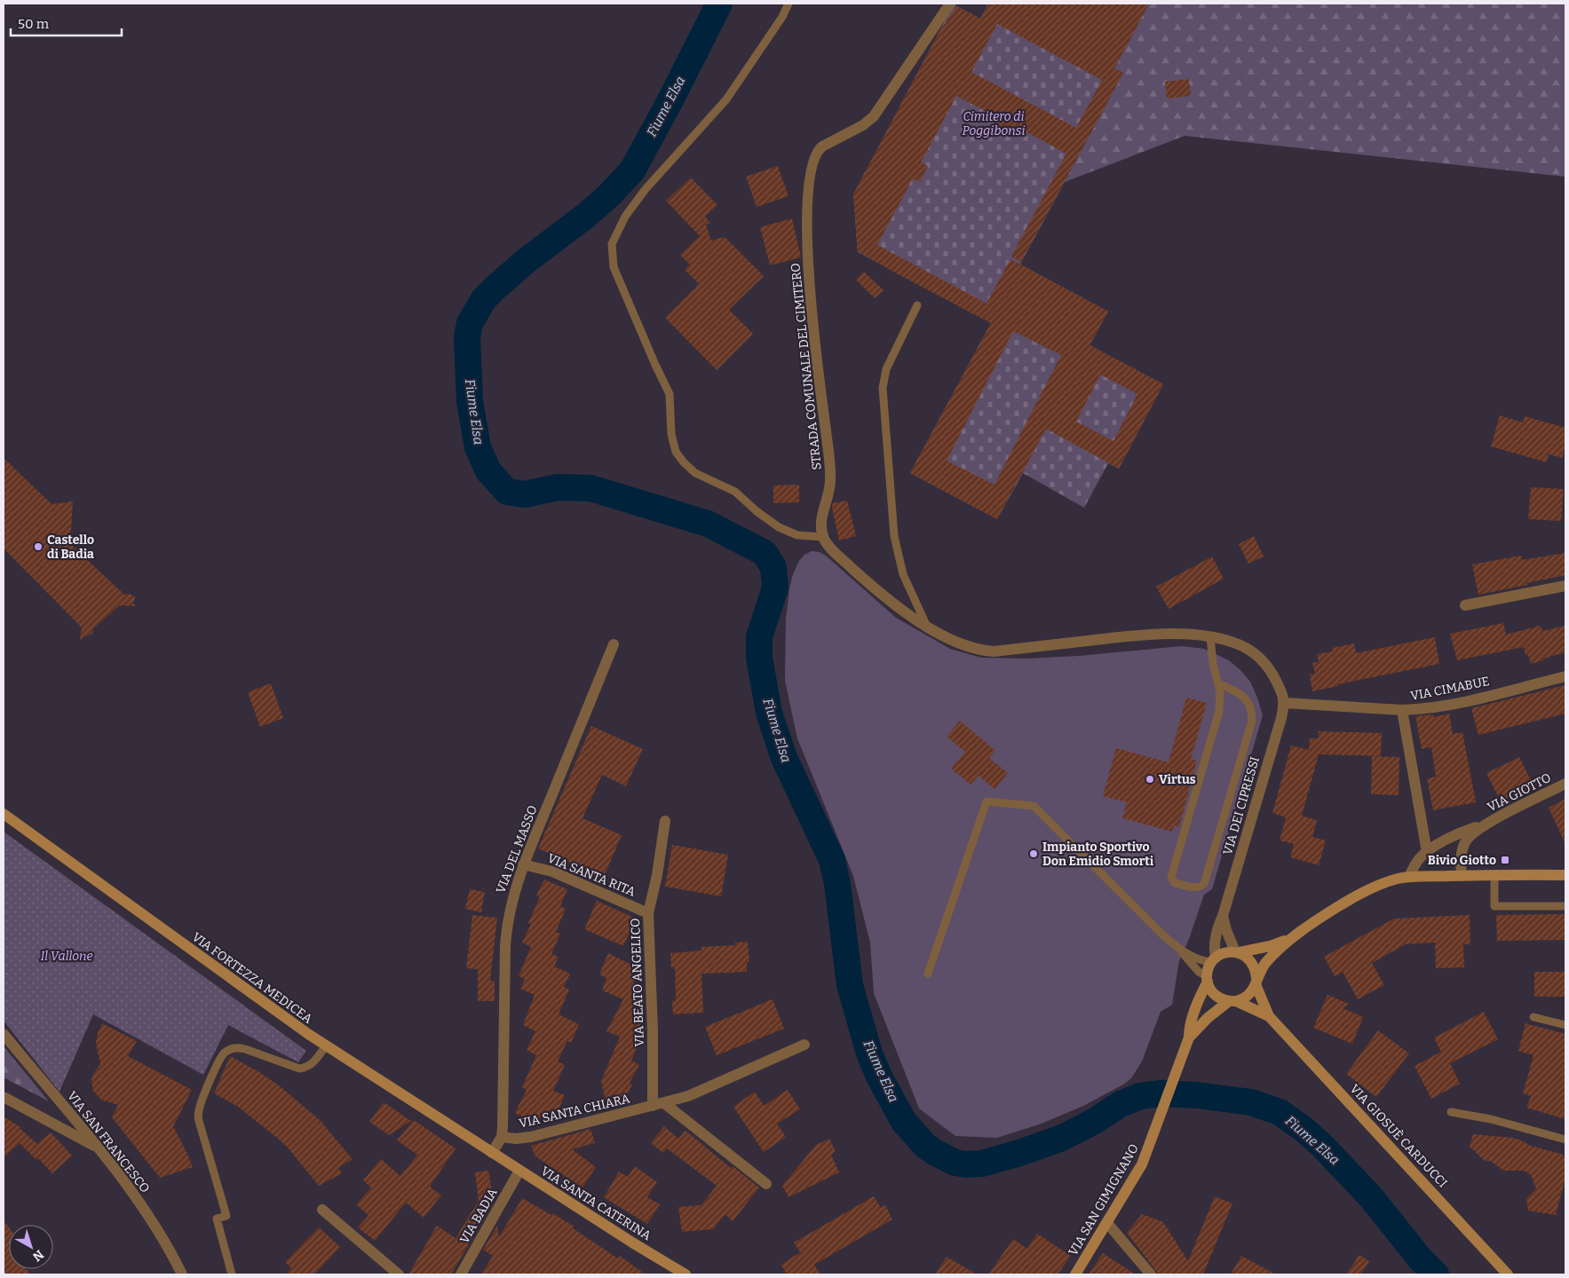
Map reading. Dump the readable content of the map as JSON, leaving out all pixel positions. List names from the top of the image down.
{
  "streets": {
    "main road": [
      "VIA FORTEZZA MEDICEA",
      "VIA GIOSUÈ CARDUCCI",
      "VIA SAN GIMIGNANO",
      "VIA SANTA CATERINA"
    ],
    "street": [
      "STRADA COMUNALE DEL CIMITERO",
      "VIA CIMABUE",
      "VIA GIOTTO",
      "VIA DEI CIPRESSI",
      "VIA DEL MASSO",
      "VIA SANTA RITA",
      "VIA BEATO ANGELICO",
      "VIA SANTA CHIARA",
      "VIA SAN FRANCESCO",
      "VIA BADIA"
    ]
  },
  "crossings": [
    ["VIA CIMABUE", "VIA DEI CIPRESSI"],
    ["VIA GIOTTO", "VIA SAN GIMIGNANO"],
    ["VIA DEI CIPRESSI", "VIA GIOSUÈ CARDUCCI"],
    ["VIA DEI CIPRESSI", "VIA SAN GIMIGNANO"],
    ["VIA DEL MASSO", "VIA SANTA RITA"],
    ["VIA DEL MASSO", "VIA SANTA CHIARA"],
    ["VIA SANTA RITA", "VIA BEATO ANGELICO"],
    ["VIA FORTEZZA MEDICEA", "VIA SANTA CATERINA"],
    ["VIA BEATO ANGELICO", "VIA SANTA CHIARA"],
    ["VIA GIOSUÈ CARDUCCI", "VIA SAN GIMIGNANO"],
    ["VIA SANTA CATERINA", "VIA BADIA"]
  ],
  "water": ["Fiume Elsa"],
  "parks": ["Cimitero di Poggibonsi", "Il Vallone"],
  "places": {
    "other": ["Castello di Badia", "Virtus", "Impianto Sportivo Don Emidio Smorti"],
    "transit": ["Bivio Giotto"]
  },
  "scale_bar": "50 m",
  "north": "bottom right"
}
